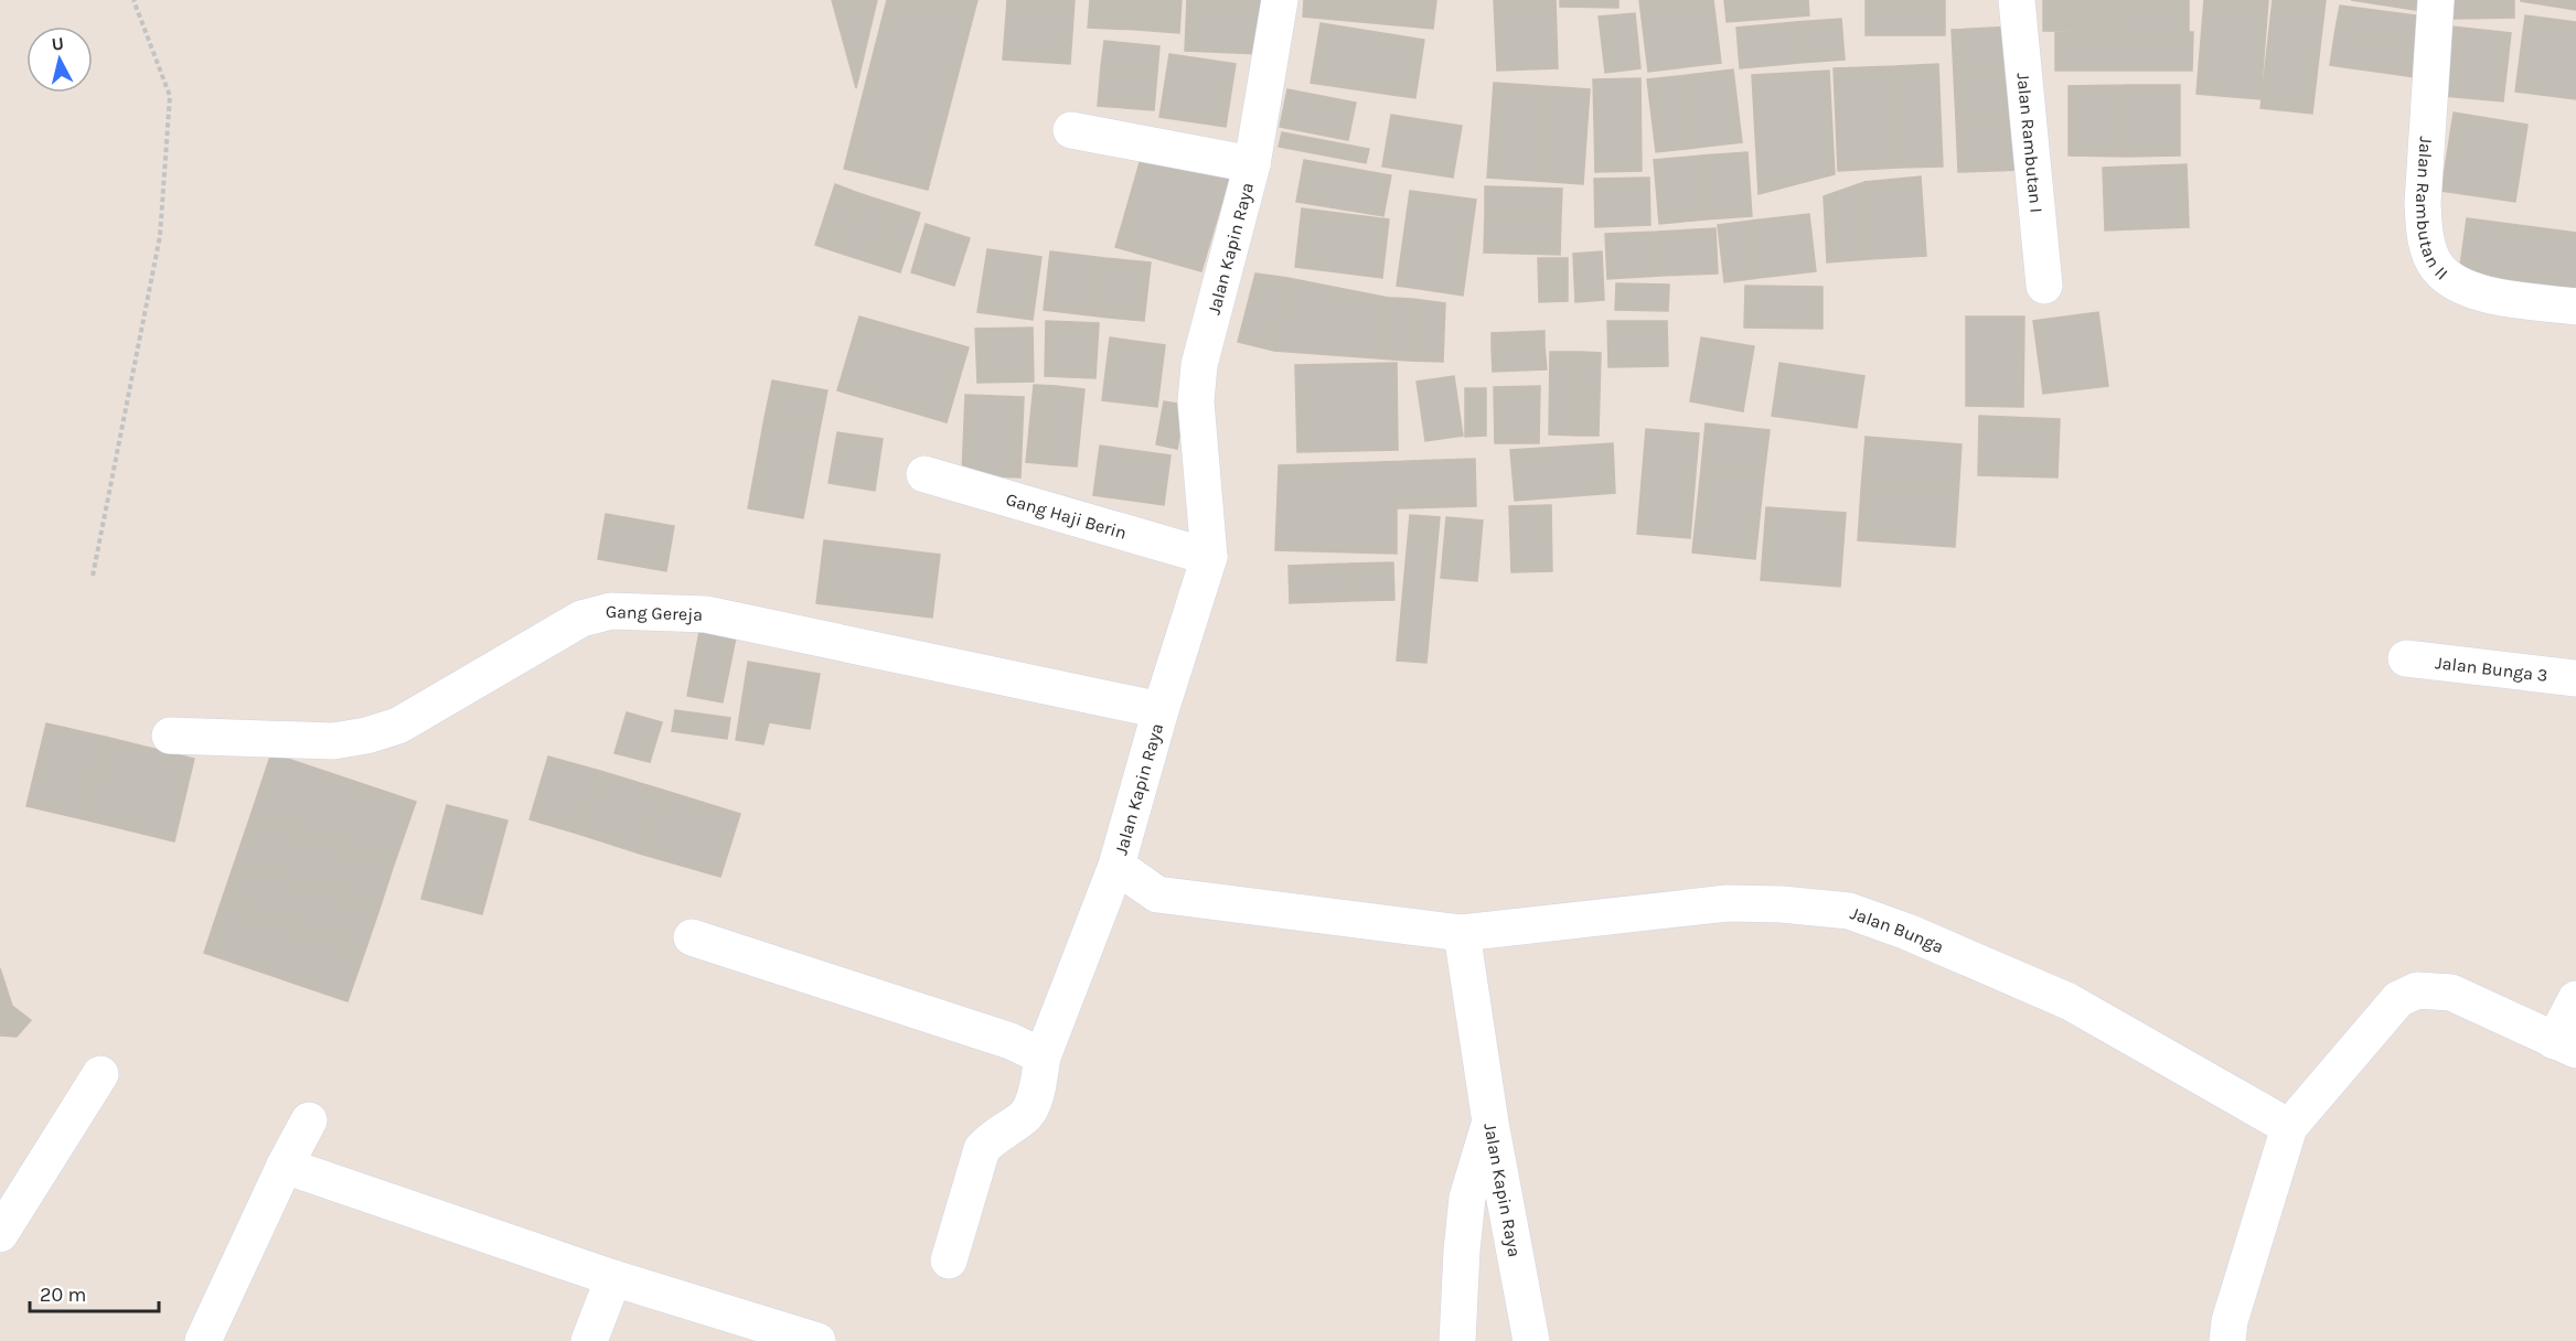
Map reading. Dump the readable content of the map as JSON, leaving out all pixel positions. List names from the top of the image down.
{
  "streets": {
    "street": [
      "Jalan Rambutan I",
      "Jalan Rambutan II",
      "Jalan Kapin Raya",
      "Gang Haji Berin",
      "Gang Gereja",
      "Jalan Bunga 3",
      "Jalan Bunga"
    ]
  },
  "crossings": [
    ["Jalan Kapin Raya", "Gang Haji Berin"],
    ["Jalan Kapin Raya", "Gang Gereja"],
    ["Jalan Kapin Raya", "Jalan Bunga"]
  ],
  "scale_bar": "20 m",
  "north": "top"
}
